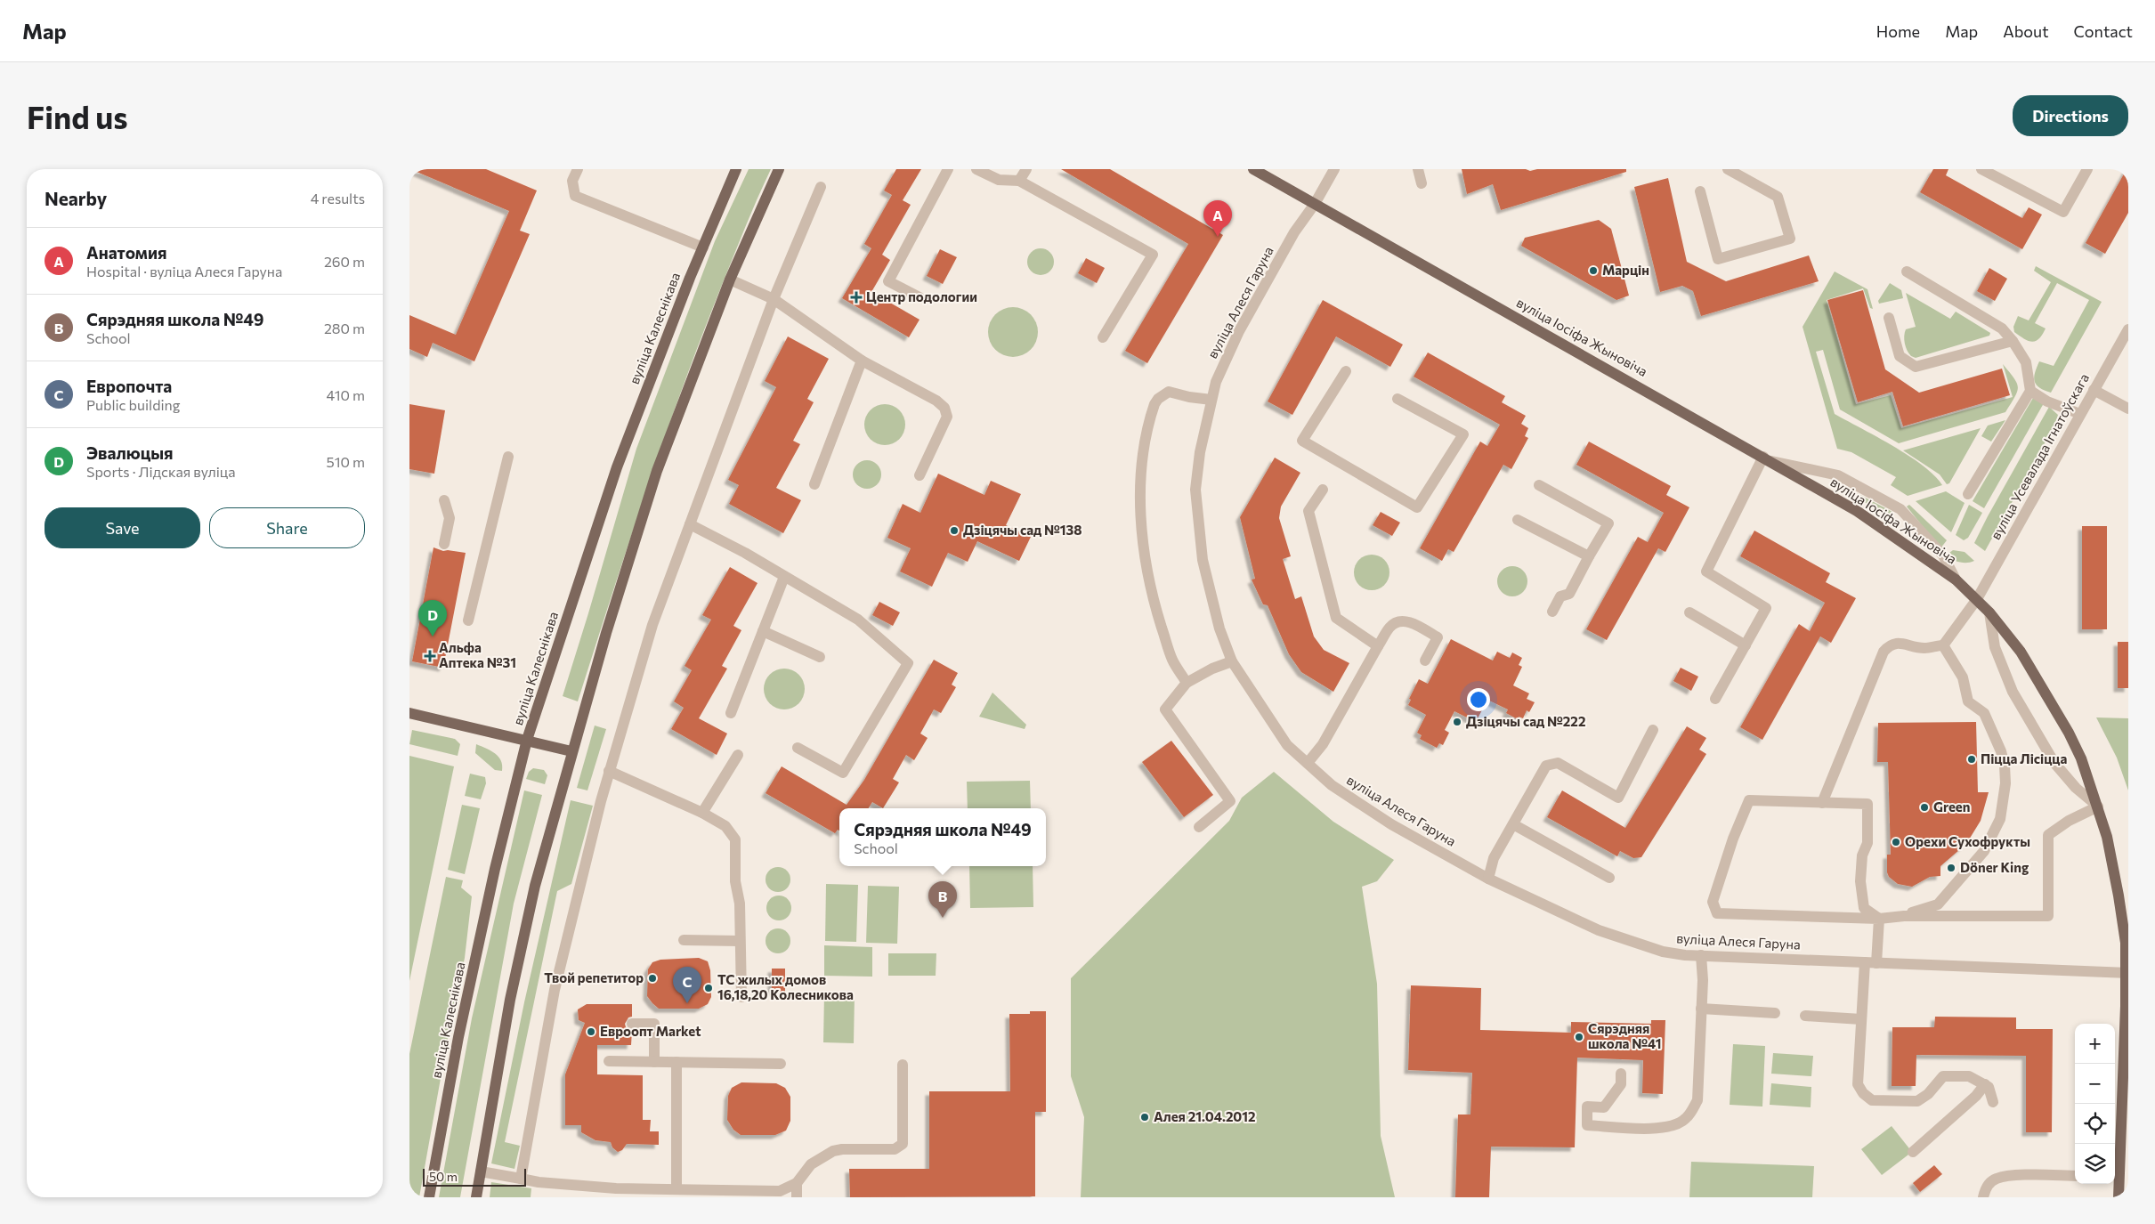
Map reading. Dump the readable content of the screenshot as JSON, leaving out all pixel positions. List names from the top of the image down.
{
  "streets": {
    "main road": ["вуліца Калеснікава", "вуліца Іосіфа Жыновіча"],
    "street": ["вуліца Алеся Гаруна", "вуліца Усевалада Ігнатоўскага"]
  },
  "crossings": [
    ["вуліца Алеся Гаруна", "вуліца Іосіфа Жыновіча"],
    ["вуліца Іосіфа Жыновіча", "вуліца Усевалада Ігнатоўскага"]
  ],
  "places": {
    "other": [
      "Марцін",
      "Дзіцячы сад №138",
      "Дзіцячы сад №222",
      "Піцца Лісіцца",
      "Green",
      "Орехи Сухофрукты",
      "Döner King",
      "Твой репетитор",
      "ТС жилых домов 16,18,20 Колесникова",
      "Евроопт Market",
      "Сярэдняя школа №41",
      "Алея 21.04.2012"
    ],
    "health": ["Центр подологии", "Альфа Аптека №31"]
  },
  "scale_bar": "50 m",
  "page": {
    "header": "Map",
    "nav": [
      "Home",
      "Map",
      "About",
      "Contact"
    ],
    "buttons": [
      "Directions",
      ["Save", "Share"]
    ],
    "title": "Find us",
    "heading": ["Nearby", "4 results"],
    "pins": [
      "A",
      "D",
      "B",
      "C"
    ],
    "list": [
      {
        "mark": "A",
        "name": "Анатомия",
        "note": "Hospital · вуліца Алеся Гаруна",
        "value": "260 m"
      },
      {
        "mark": "B",
        "name": "Сярэдняя школа №49",
        "note": "School",
        "value": "280 m"
      },
      {
        "mark": "C",
        "name": "Европочта",
        "note": "Public building",
        "value": "410 m"
      },
      {
        "mark": "D",
        "name": "Эвалюцыя",
        "note": "Sports · Лідская вуліца",
        "value": "510 m"
      }
    ],
    "popup": ["Сярэдняя школа №49", "School"],
    "map_buttons": ["+", "−"],
    "scale": "50 m"
  }
}
